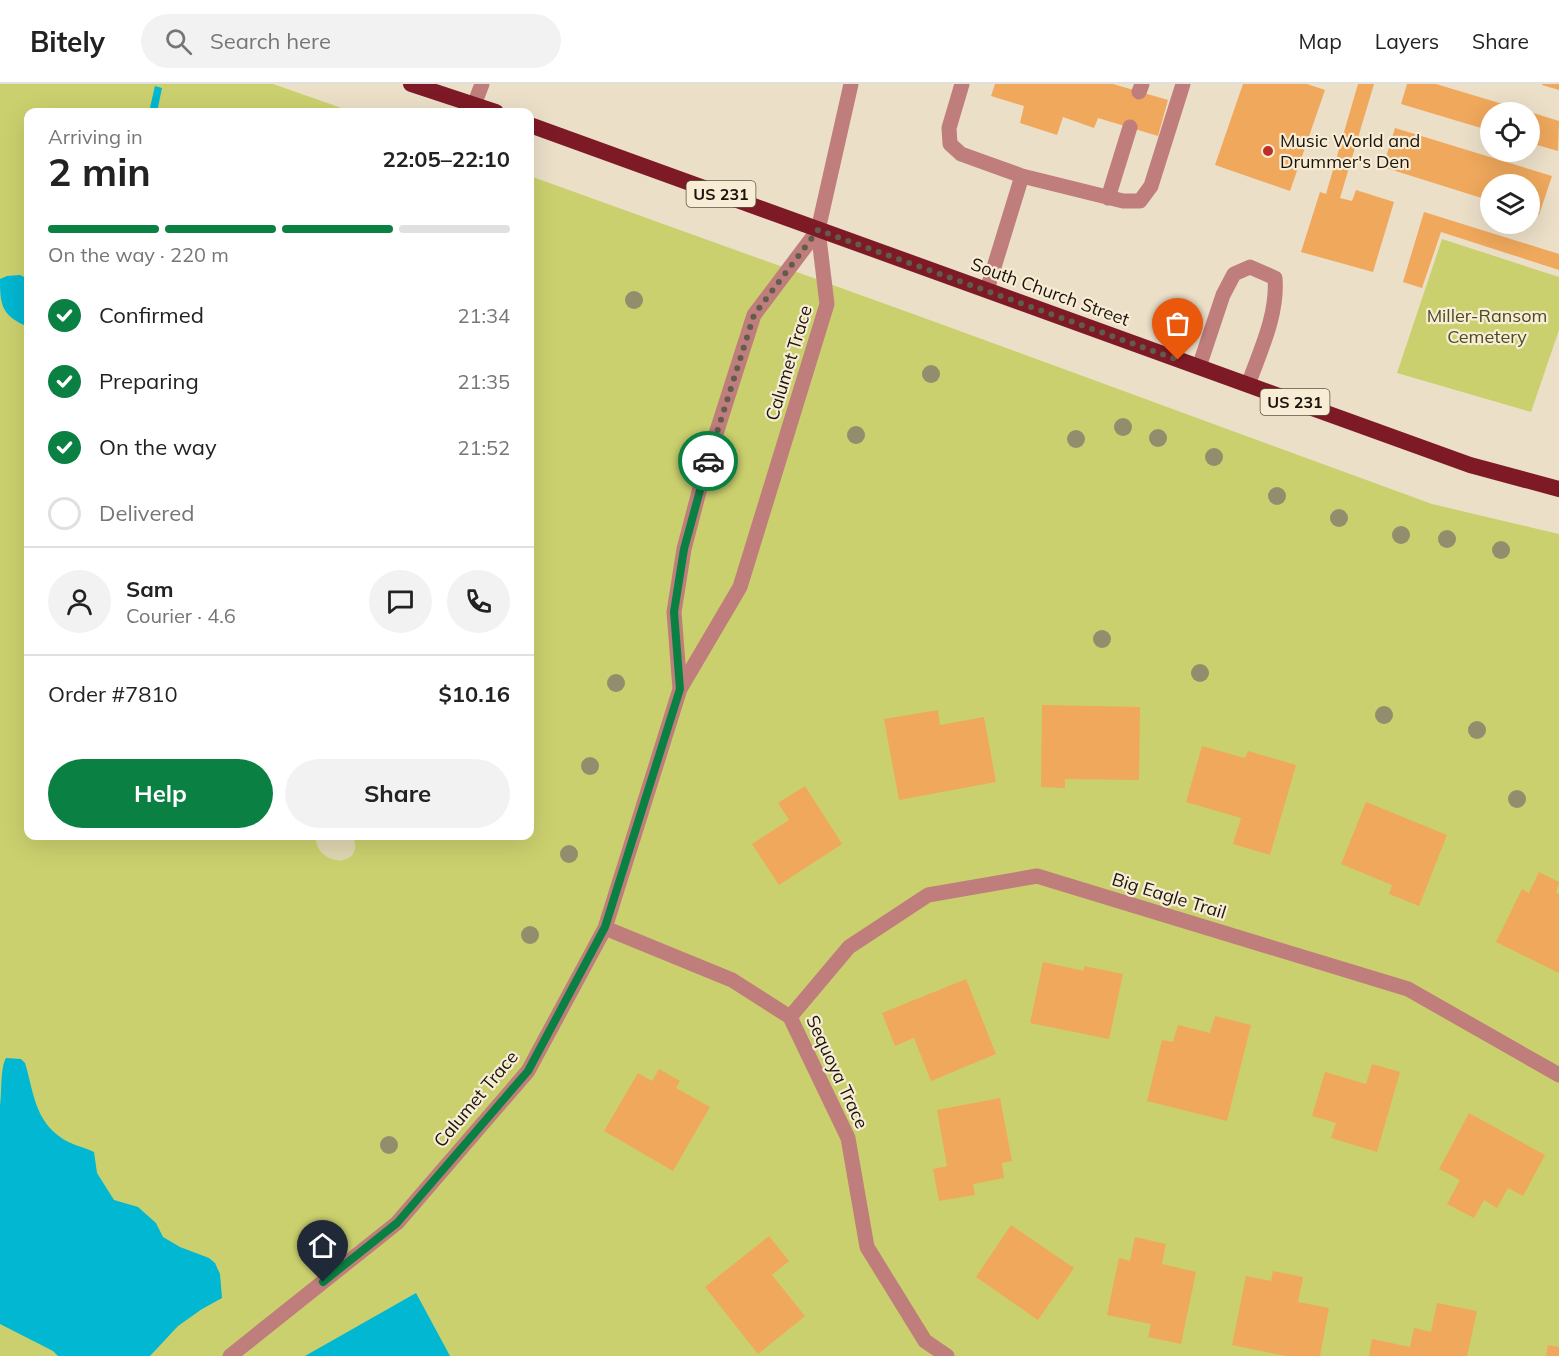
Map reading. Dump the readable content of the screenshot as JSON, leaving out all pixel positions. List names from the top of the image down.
{
  "streets": {
    "highway": ["US 231", "South Church Street"],
    "street": ["Calumet Trace", "Big Eagle Trail", "Sequoya Trace"]
  },
  "crossings": [
    ["South Church Street", "Calumet Trace"],
    ["Calumet Trace", "Sequoya Trace"],
    ["Big Eagle Trail", "Sequoya Trace"]
  ],
  "parks": ["Miller-Ransom Cemetery"],
  "places": ["Music World and Drummer's Den"],
  "page": {
    "header": "Bitely",
    "search": "Search here",
    "nav": ["Map", "Layers", "Share"],
    "heading": ["2 min", "Arriving in", "22:05–22:10"],
    "panel": [
      "Sam",
      "Courier · 4.6",
      "Order #7810",
      "$10.16"
    ],
    "bar": "On the way · 220 m",
    "list": [
      ["Confirmed", "21:34"],
      ["Preparing", "21:35"],
      ["On the way", "21:52"],
      "Delivered"
    ],
    "buttons": ["Help", "Share"]
  }
}
